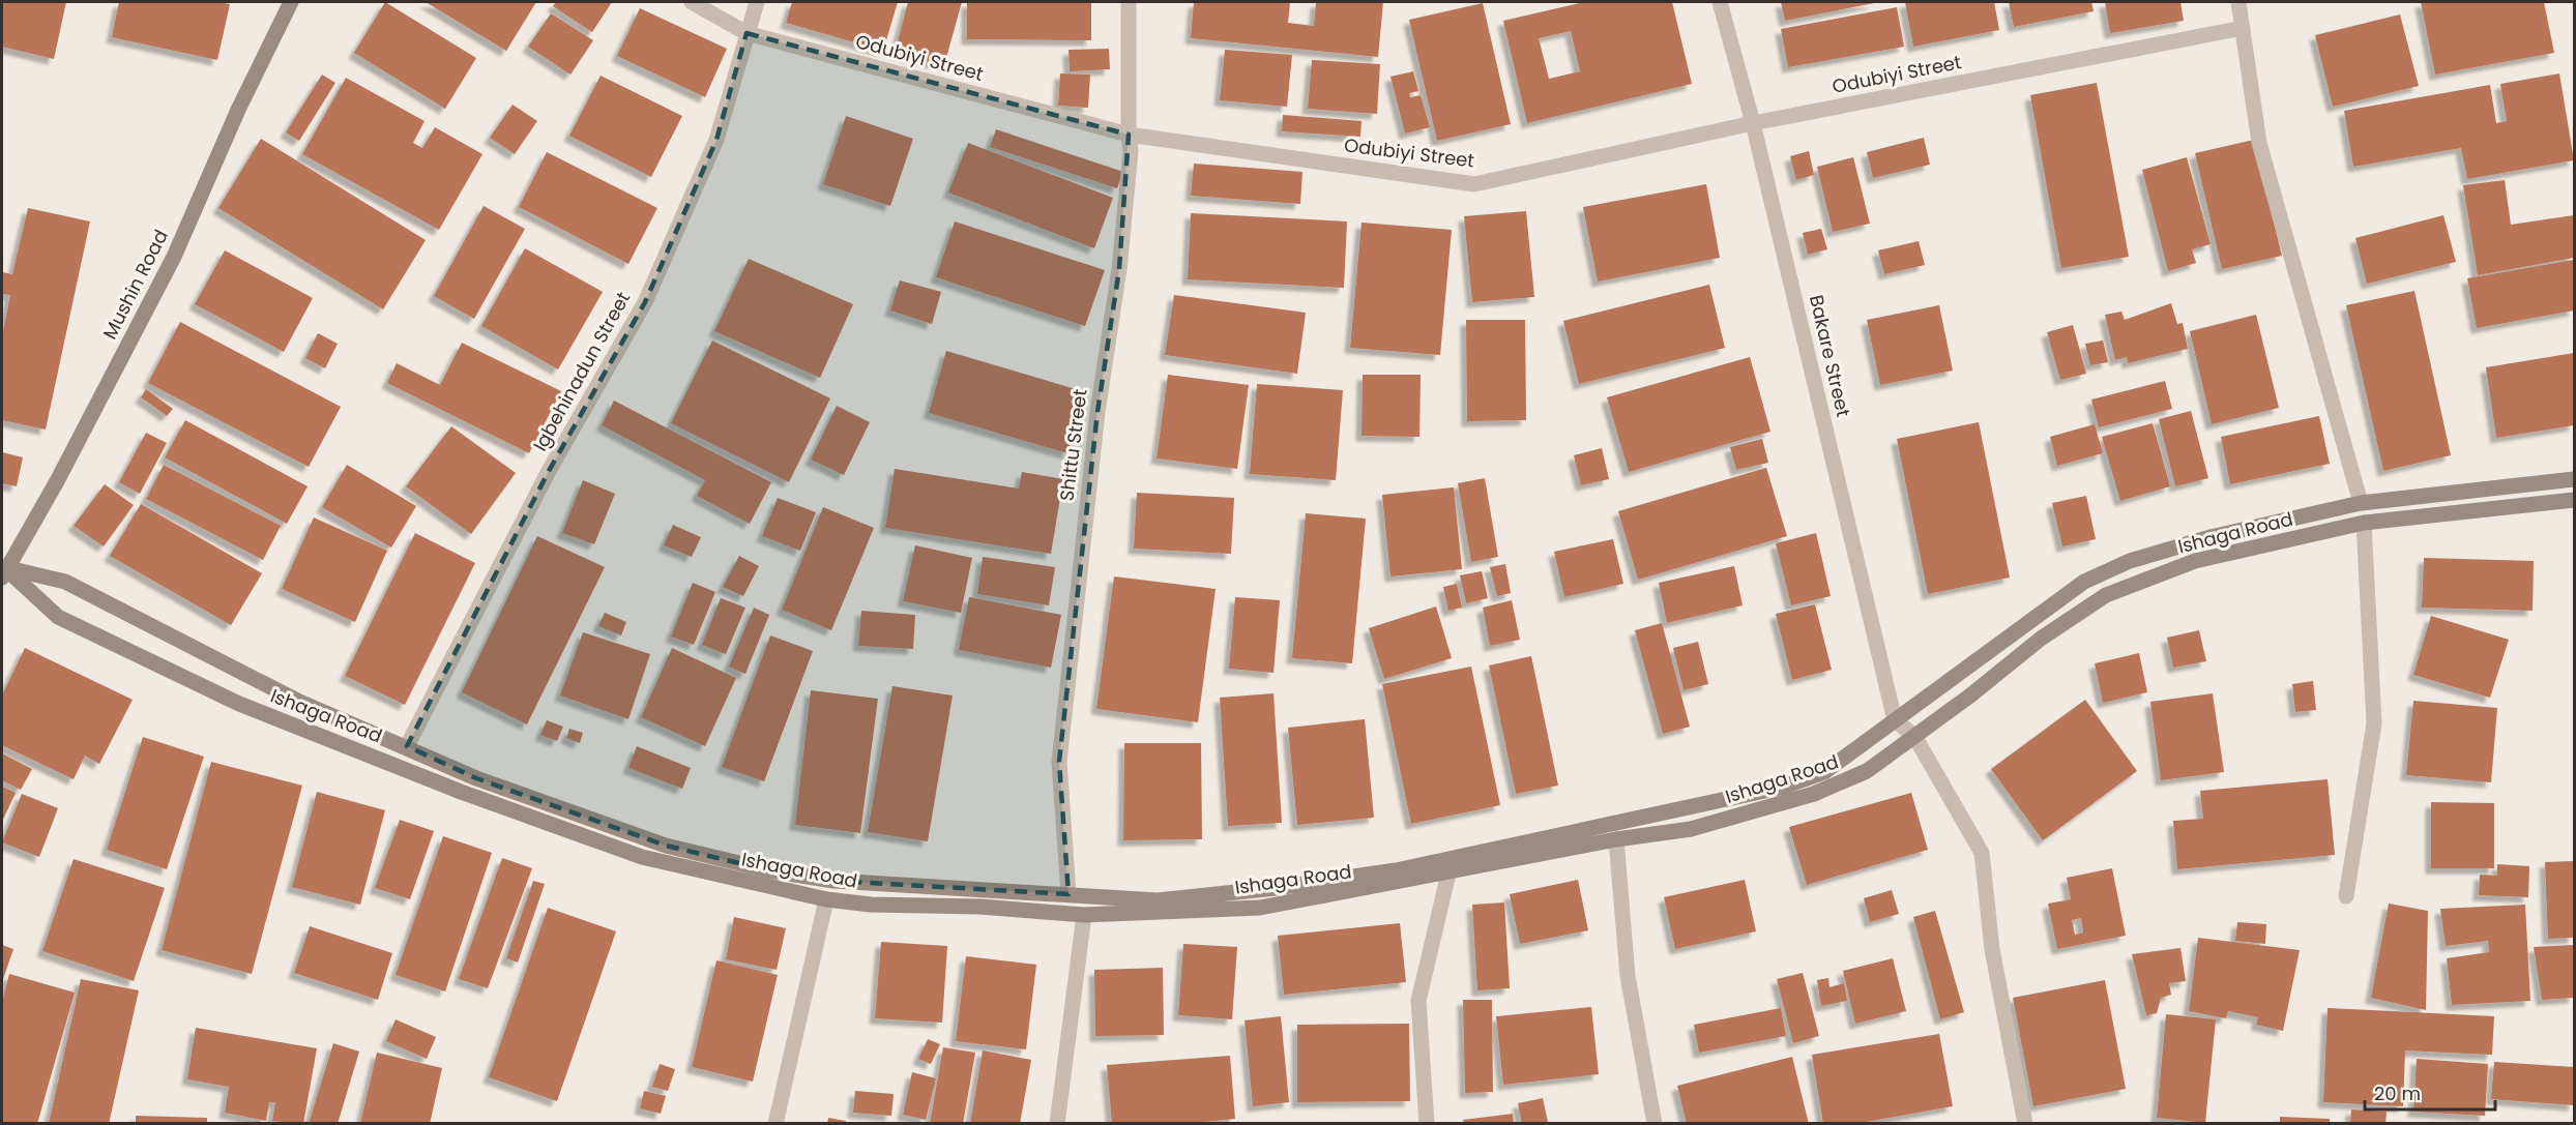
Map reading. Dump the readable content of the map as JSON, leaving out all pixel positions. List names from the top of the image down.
{
  "streets": {
    "main road": ["Mushin Road", "Ishaga Road"],
    "street": [
      "Odubiyi Street",
      "Bakare Street",
      "Igbehinadun Street",
      "Shittu Street"
    ]
  },
  "crossings": [
    ["Odubiyi Street", "Bakare Street"],
    ["Odubiyi Street", "Igbehinadun Street"],
    ["Odubiyi Street", "Shittu Street"],
    ["Mushin Road", "Ishaga Road"],
    ["Bakare Street", "Ishaga Road"],
    ["Igbehinadun Street", "Ishaga Road"],
    ["Shittu Street", "Ishaga Road"]
  ],
  "scale_bar": "20 m"
}
